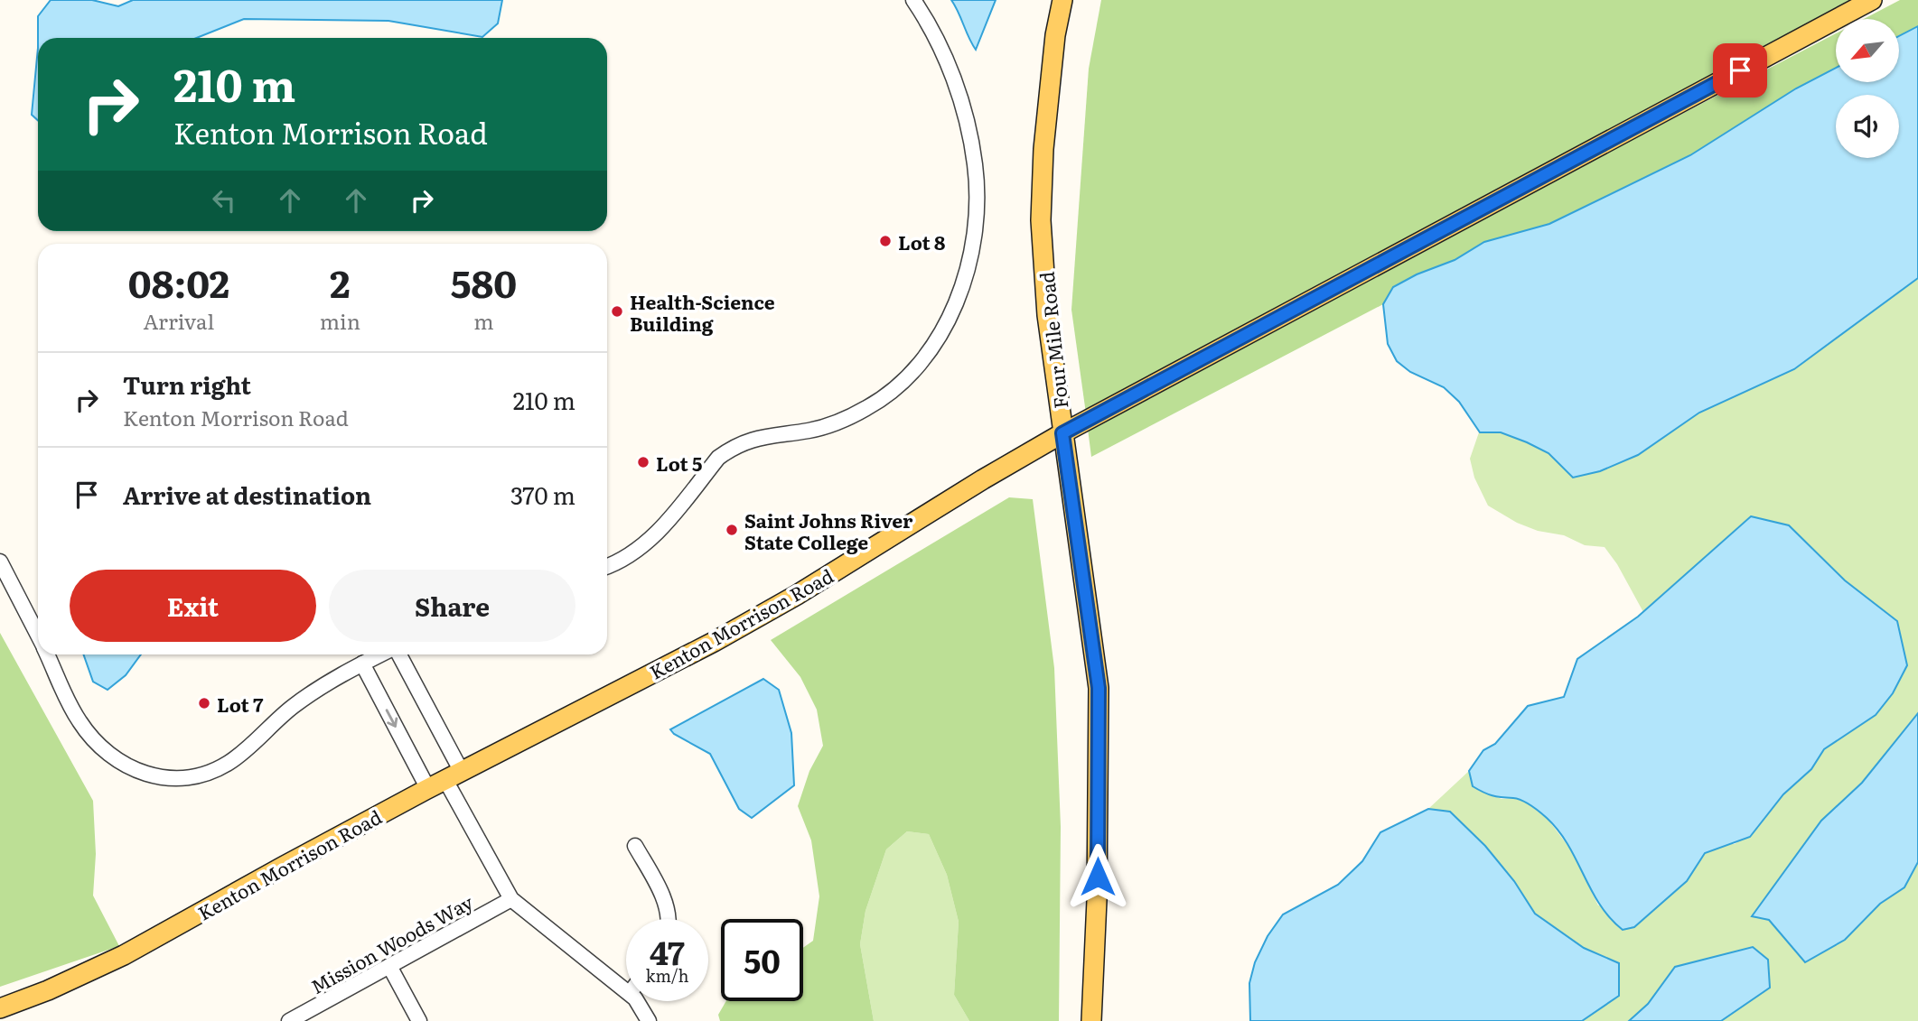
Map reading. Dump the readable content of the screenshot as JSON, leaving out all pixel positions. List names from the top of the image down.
{
  "streets": {
    "main road": ["Four Mile Road", "Kenton Morrison Road"],
    "street": ["Mission Woods Way"]
  },
  "crossings": [
    ["Four Mile Road", "Kenton Morrison Road"]
  ],
  "places": [
    "Lot 8",
    "Health-Science Building",
    "Lot 5",
    "Saint Johns River State College",
    "Lot 7"
  ],
  "north": "bottom left",
  "page": {
    "turn": ["210 m", "Kenton Morrison Road"],
    "eta": [
      "08:02",
      "Arrival",
      "2",
      "min",
      "580",
      "m"
    ],
    "list": [
      {
        "name": "Turn right",
        "note": "Kenton Morrison Road",
        "value": "210 m"
      },
      {
        "name": "Arrive at destination",
        "value": "370 m"
      }
    ],
    "buttons": ["Exit", "Share"],
    "speed": "47 km/h",
    "limit": "50"
  }
}
